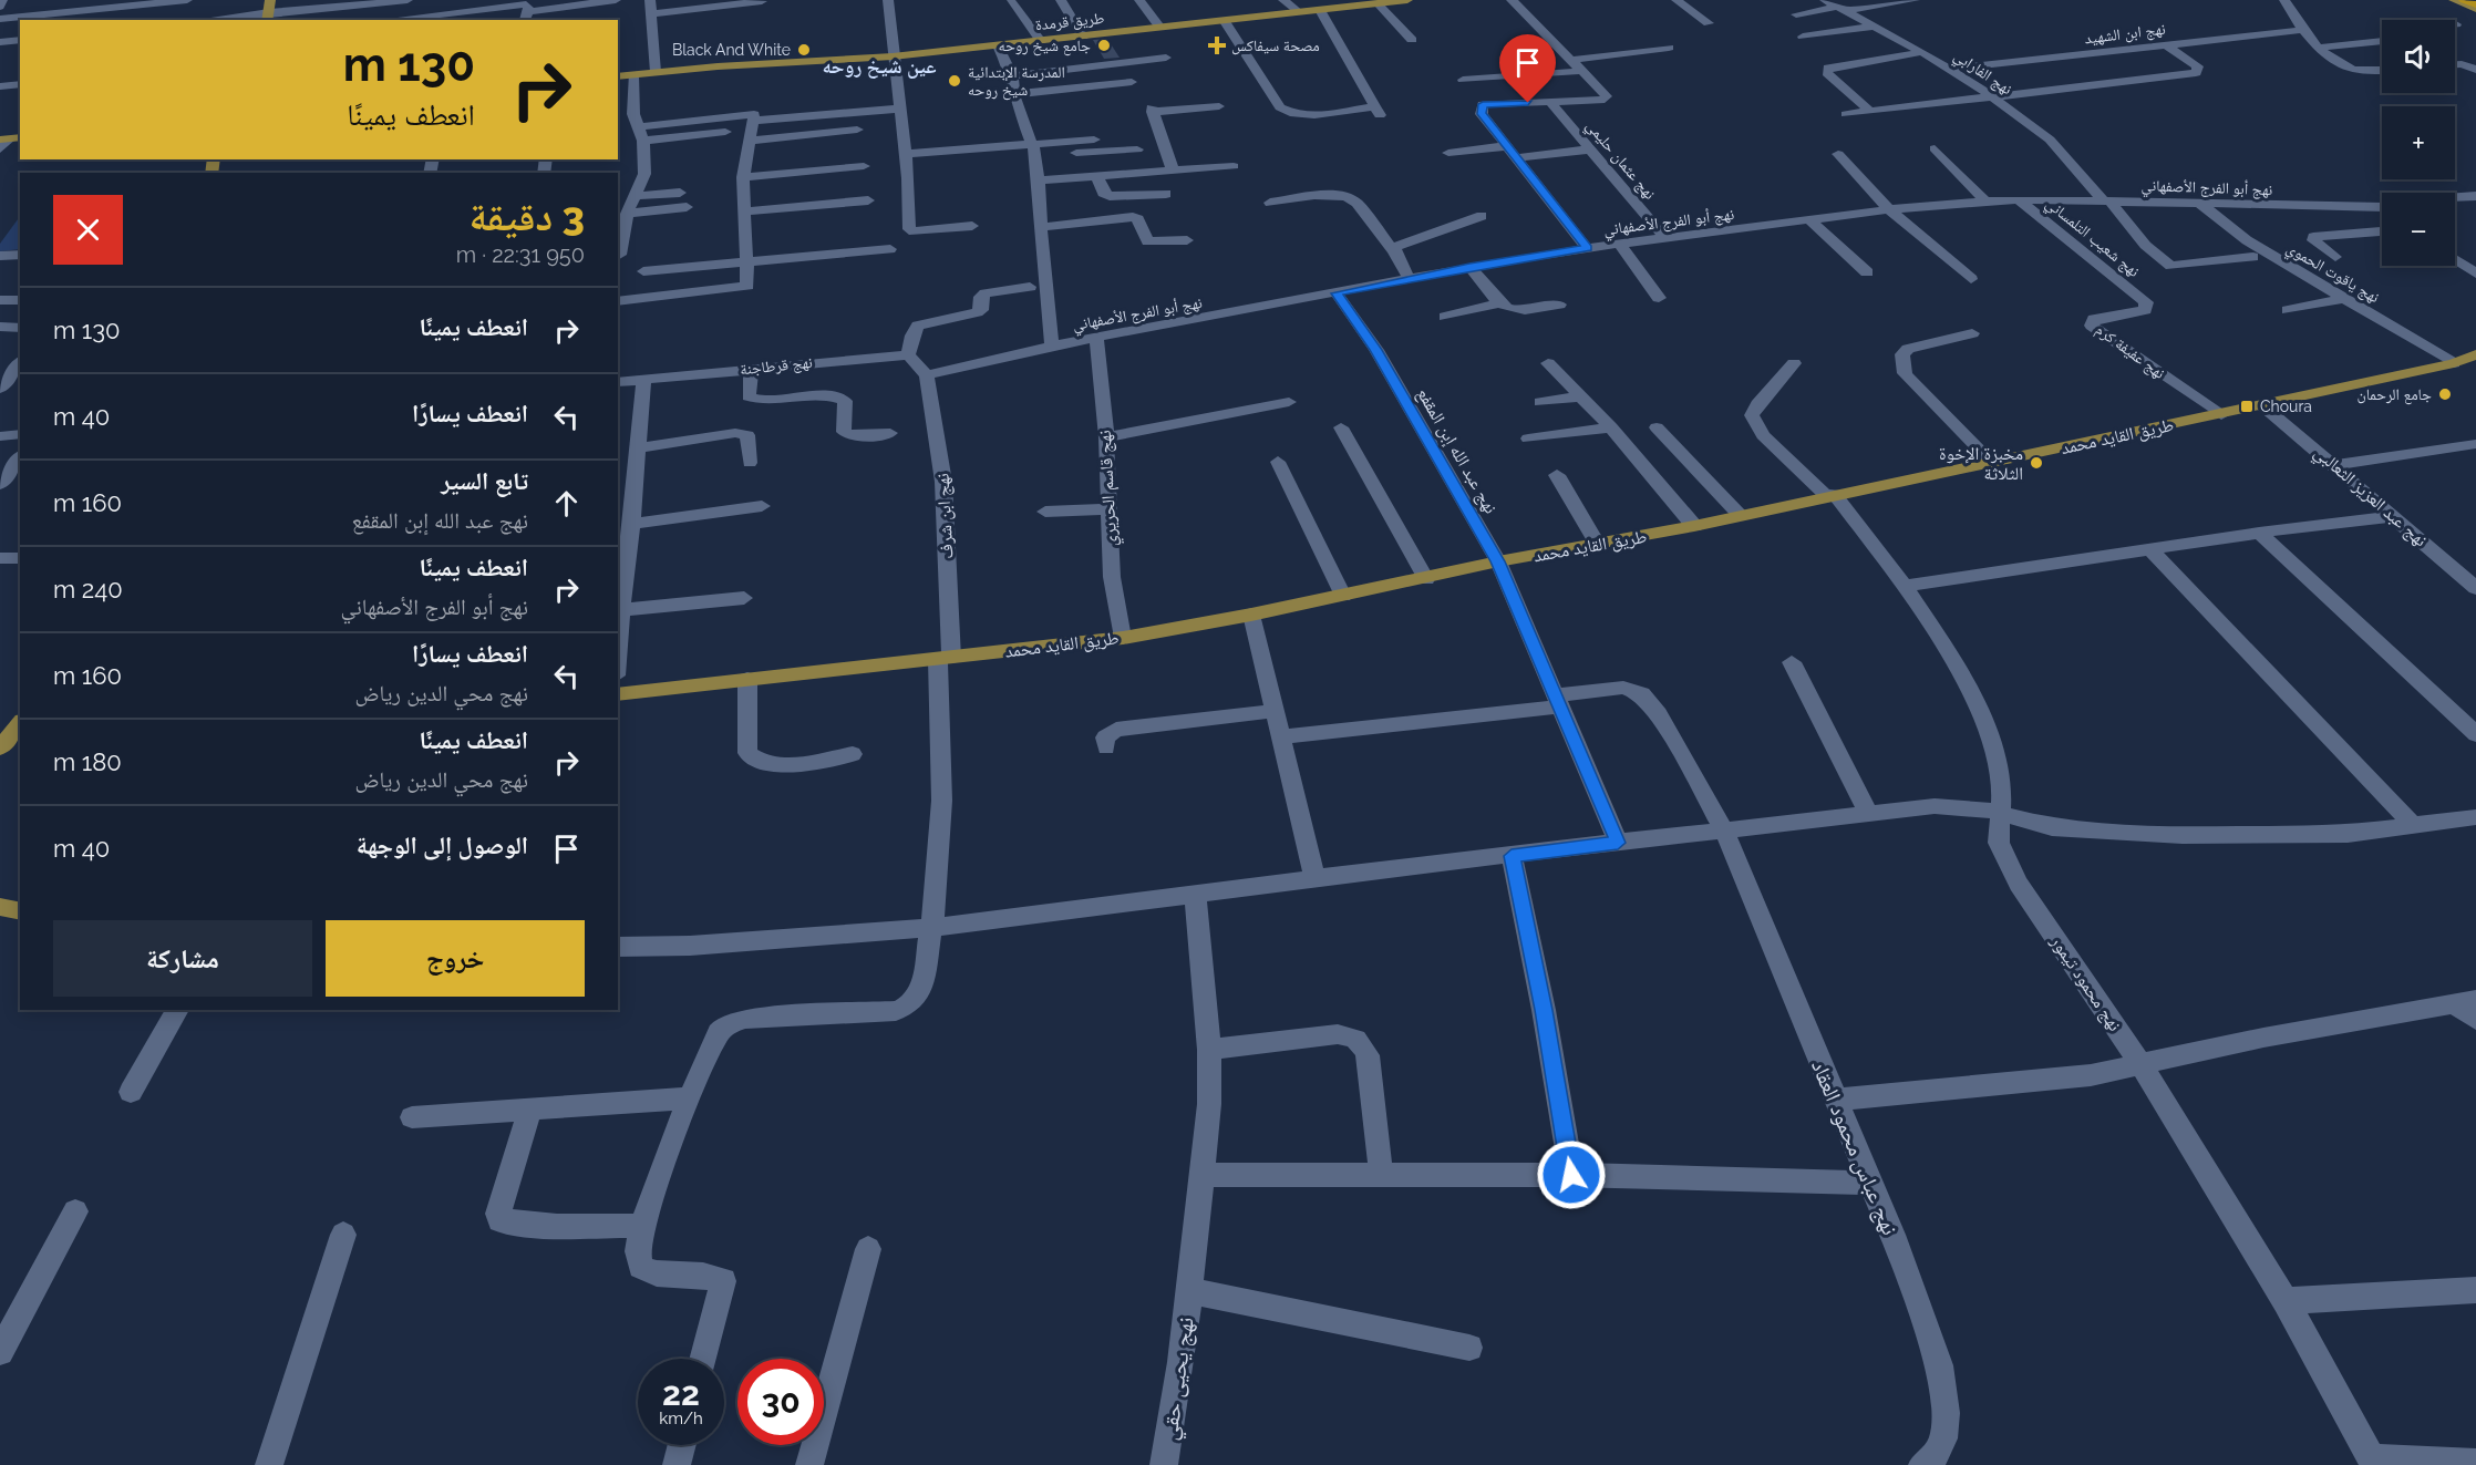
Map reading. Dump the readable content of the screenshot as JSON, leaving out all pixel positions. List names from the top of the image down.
{
  "streets": {
    "main road": ["طريق قرمدة", "طريق القايد محمد"],
    "street": [
      "نهج ابن الشهيد",
      "نهج الفارابي",
      "نهج عثمان حليمي",
      "نهج أبو الفرج الأصفهاني",
      "نهج شعيب التلمساني",
      "نهج ياقوت الحموي",
      "نهج عفيفة كرم",
      "نهج قرطاجنة",
      "نهج عبد الله إبن المقفع",
      "نهج قاسم الحريري",
      "نهج عبد العزيز الثعالبي",
      "نهج ابن شرف",
      "نهج محمود تيمور",
      "نهج عباس محمود العقاد",
      "نهج يحيى حقي"
    ]
  },
  "crossings": [
    ["نهج ابن الشهيد", "نهج الفارابي"],
    ["نهج الفارابي", "نهج أبو الفرج الأصفهاني"],
    ["نهج عثمان حليمي", "نهج أبو الفرج الأصفهاني"],
    ["نهج أبو الفرج الأصفهاني", "نهج شعيب التلمساني"],
    ["نهج أبو الفرج الأصفهاني", "نهج ياقوت الحموي"],
    ["نهج أبو الفرج الأصفهاني", "نهج عبد الله إبن المقفع"],
    ["نهج أبو الفرج الأصفهاني", "نهج قاسم الحريري"],
    ["نهج أبو الفرج الأصفهاني", "نهج ابن شرف"],
    ["نهج شعيب التلمساني", "نهج عفيفة كرم"],
    ["نهج ياقوت الحموي", "طريق القايد محمد"],
    ["نهج عفيفة كرم", "طريق القايد محمد"],
    ["طريق القايد محمد", "نهج عبد الله إبن المقفع"],
    ["طريق القايد محمد", "نهج قاسم الحريري"],
    ["طريق القايد محمد", "نهج عبد العزيز الثعالبي"],
    ["طريق القايد محمد", "نهج ابن شرف"],
    ["طريق القايد محمد", "نهج محمود تيمور"],
    ["نهج عبد الله إبن المقفع", "نهج عباس محمود العقاد"]
  ],
  "districts": ["عين شيخ روحه"],
  "places": {
    "other": [
      "جامع شيخ روحه",
      "Black And White",
      "المدرسة الإبتدائية شيخ روحه",
      "جامع الرحمان",
      "مخبزة الإخوة الثلاثة"
    ],
    "health": ["مصحة سيفاكس"],
    "transit": ["Choura"]
  },
  "page": {
    "map_buttons": ["+", "−"],
    "turn": ["130 m", "انعطف يمينًا"],
    "heading": ["3 دقيقة", "950 m · 22:31"],
    "list": [
      {
        "name": "انعطف يمينًا",
        "value": "130 m"
      },
      {
        "name": "انعطف يسارًا",
        "value": "40 m"
      },
      {
        "name": "تابع السير",
        "note": "نهج عبد الله إبن المقفع",
        "value": "160 m"
      },
      {
        "name": "انعطف يمينًا",
        "note": "نهج أبو الفرج الأصفهاني",
        "value": "240 m"
      },
      {
        "name": "انعطف يسارًا",
        "note": "نهج محي الدين رياض",
        "value": "160 m"
      },
      {
        "name": "انعطف يمينًا",
        "note": "نهج محي الدين رياض",
        "value": "180 m"
      },
      {
        "name": "الوصول إلى الوجهة",
        "value": "40 m"
      }
    ],
    "buttons": ["خروج", "مشاركة"],
    "speed": "22 km/h",
    "limit": "30"
  }
}
